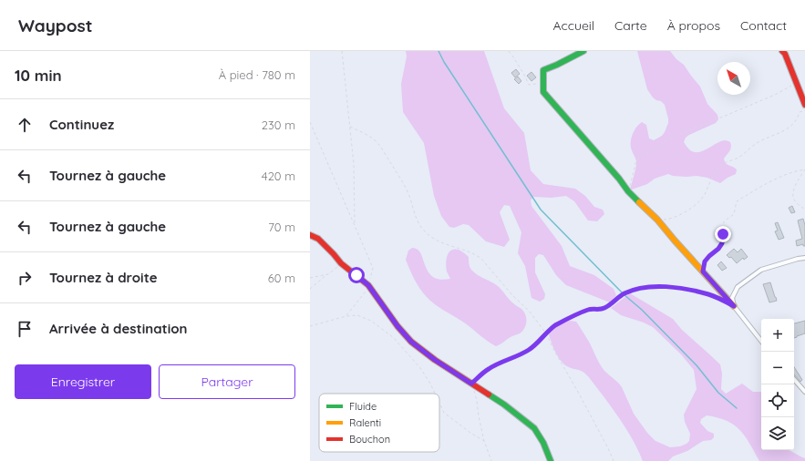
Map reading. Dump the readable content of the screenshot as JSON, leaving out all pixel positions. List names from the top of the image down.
{
  "legend": ["Fluide", "Ralenti", "Bouchon"],
  "north": "top left",
  "page": {
    "header": "Waypost",
    "nav": [
      "Accueil",
      "Carte",
      "À propos",
      "Contact"
    ],
    "heading": ["10 min", "À pied · 780 m"],
    "list": [
      ["Continuez", "230 m"],
      ["Tournez à gauche", "420 m"],
      ["Tournez à gauche", "70 m"],
      ["Tournez à droite", "60 m"],
      "Arrivée à destination"
    ],
    "map_buttons": ["+", "−"],
    "buttons": ["Enregistrer", "Partager"]
  }
}
